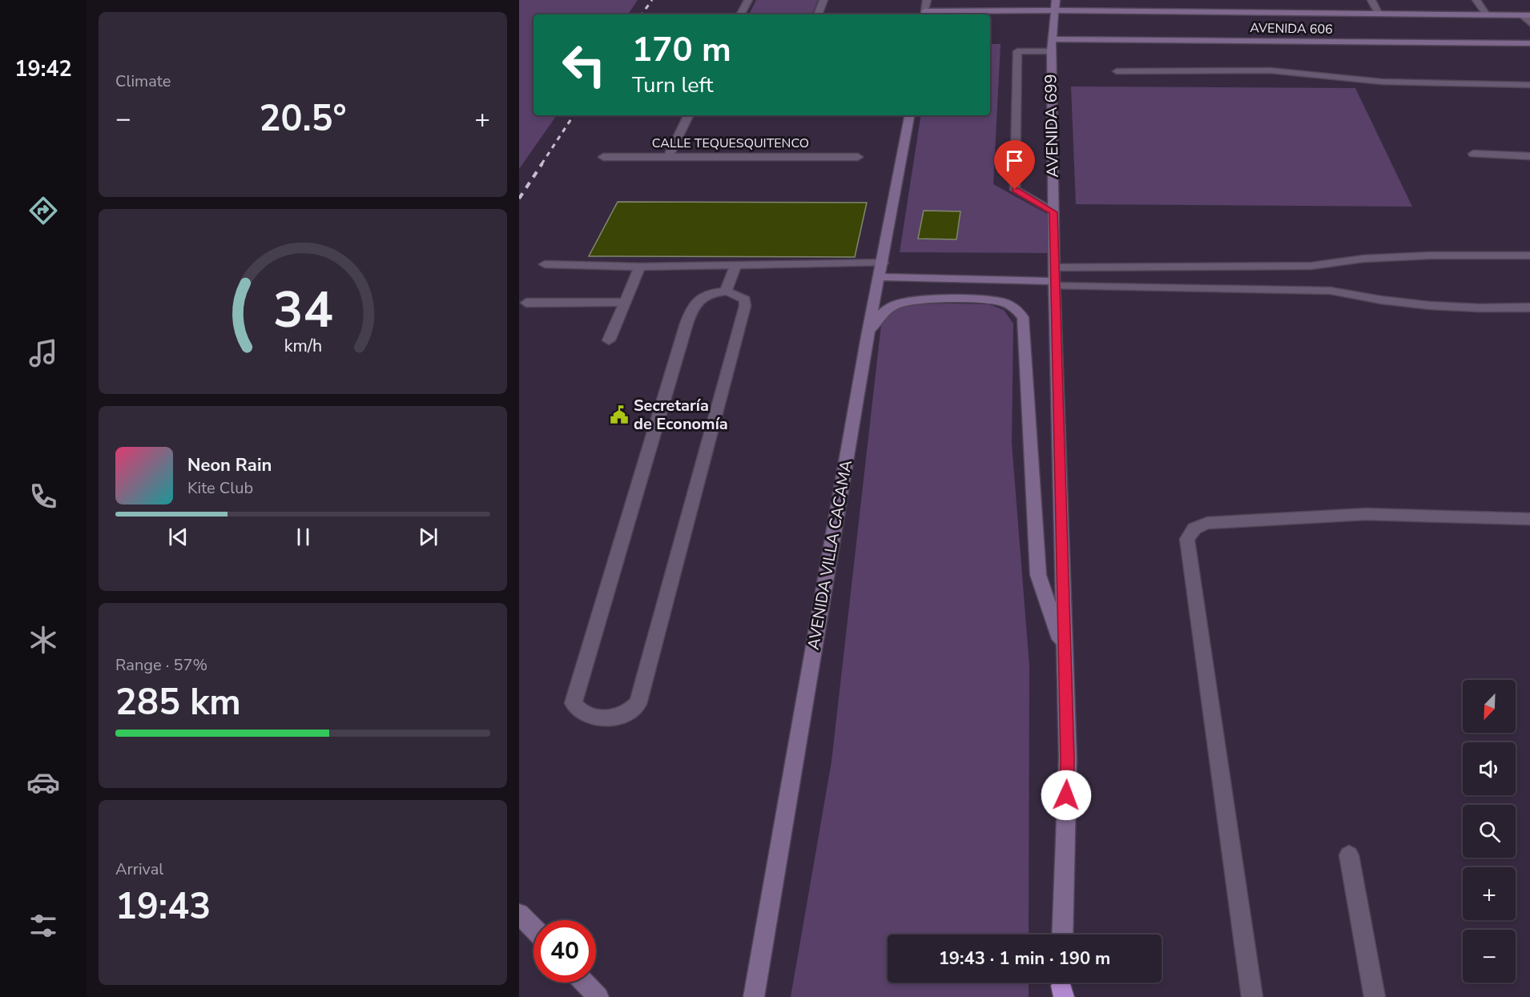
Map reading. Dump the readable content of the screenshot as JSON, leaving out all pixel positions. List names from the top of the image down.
{
  "streets": {
    "street": [
      "AVENIDA 606",
      "AVENIDA 699",
      "CALLE TEQUESQUITENCO",
      "AVENIDA VILLA CACAMA"
    ]
  },
  "crossings": [
    ["AVENIDA 606", "AVENIDA 699"]
  ],
  "places": {
    "public building": ["Secretaría de Economía"]
  },
  "north": "bottom left",
  "page": {
    "tabs": "19:42",
    "tile": [
      "Climate",
      ["Range · 57%", "285 km"],
      ["Arrival", "19:43"]
    ],
    "turn": ["170 m", "Turn left"],
    "heat": ["−", "20.5°", "+"],
    "song": ["Neon Rain", "Kite Club"],
    "map_buttons": ["+", "−"],
    "limit": "40",
    "trip": "19:43 · 1 min · 190 m",
    "gauge": ["34", "km/h"]
  }
}
